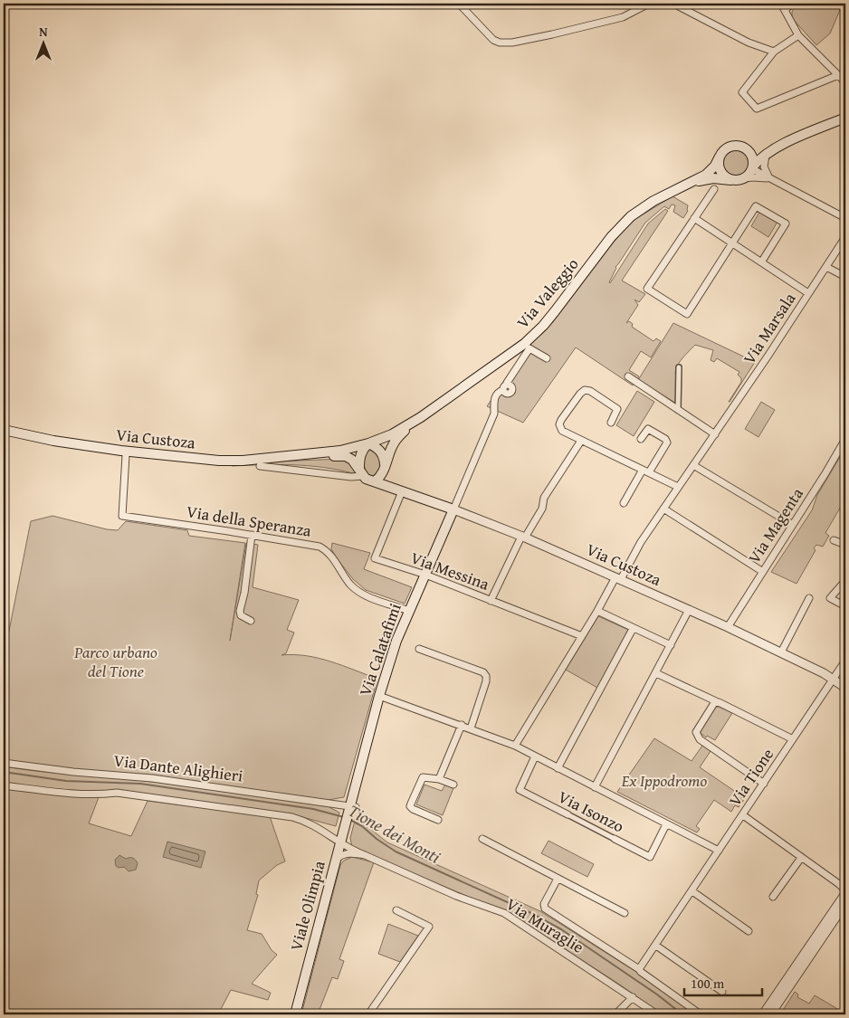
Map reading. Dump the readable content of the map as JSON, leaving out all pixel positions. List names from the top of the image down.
{
  "streets": {
    "main road": [
      "Via Valeggio",
      "Via Custoza",
      "Via Calatafimi",
      "Viale Olimpia"
    ],
    "street": [
      "Via Marsala",
      "Via della Speranza",
      "Via Magenta",
      "Via Messina",
      "Via Dante Alighieri",
      "Via Tione",
      "Via Isonzo",
      "Via Muraglie"
    ]
  },
  "crossings": [
    ["Via Valeggio", "Via Custoza"],
    ["Via Marsala", "Via Custoza"],
    ["Via Marsala", "Via Messina"],
    ["Via Marsala", "Via Isonzo"],
    ["Via Custoza", "Via Magenta"],
    ["Via Custoza", "Via Messina"],
    ["Via Custoza", "Via Calatafimi"],
    ["Via Custoza", "Via Tione"],
    ["Via della Speranza", "Via Calatafimi"],
    ["Via Messina", "Via Calatafimi"],
    ["Via Calatafimi", "Via Dante Alighieri"],
    ["Via Calatafimi", "Via Isonzo"],
    ["Via Calatafimi", "Viale Olimpia"],
    ["Via Dante Alighieri", "Viale Olimpia"],
    ["Via Tione", "Via Isonzo"],
    ["Viale Olimpia", "Via Muraglie"]
  ],
  "water": ["Tione dei Monti"],
  "parks": ["Parco urbano del Tione", "Ex Ippodromo"],
  "scale_bar": "100 m",
  "north": "top"
}
